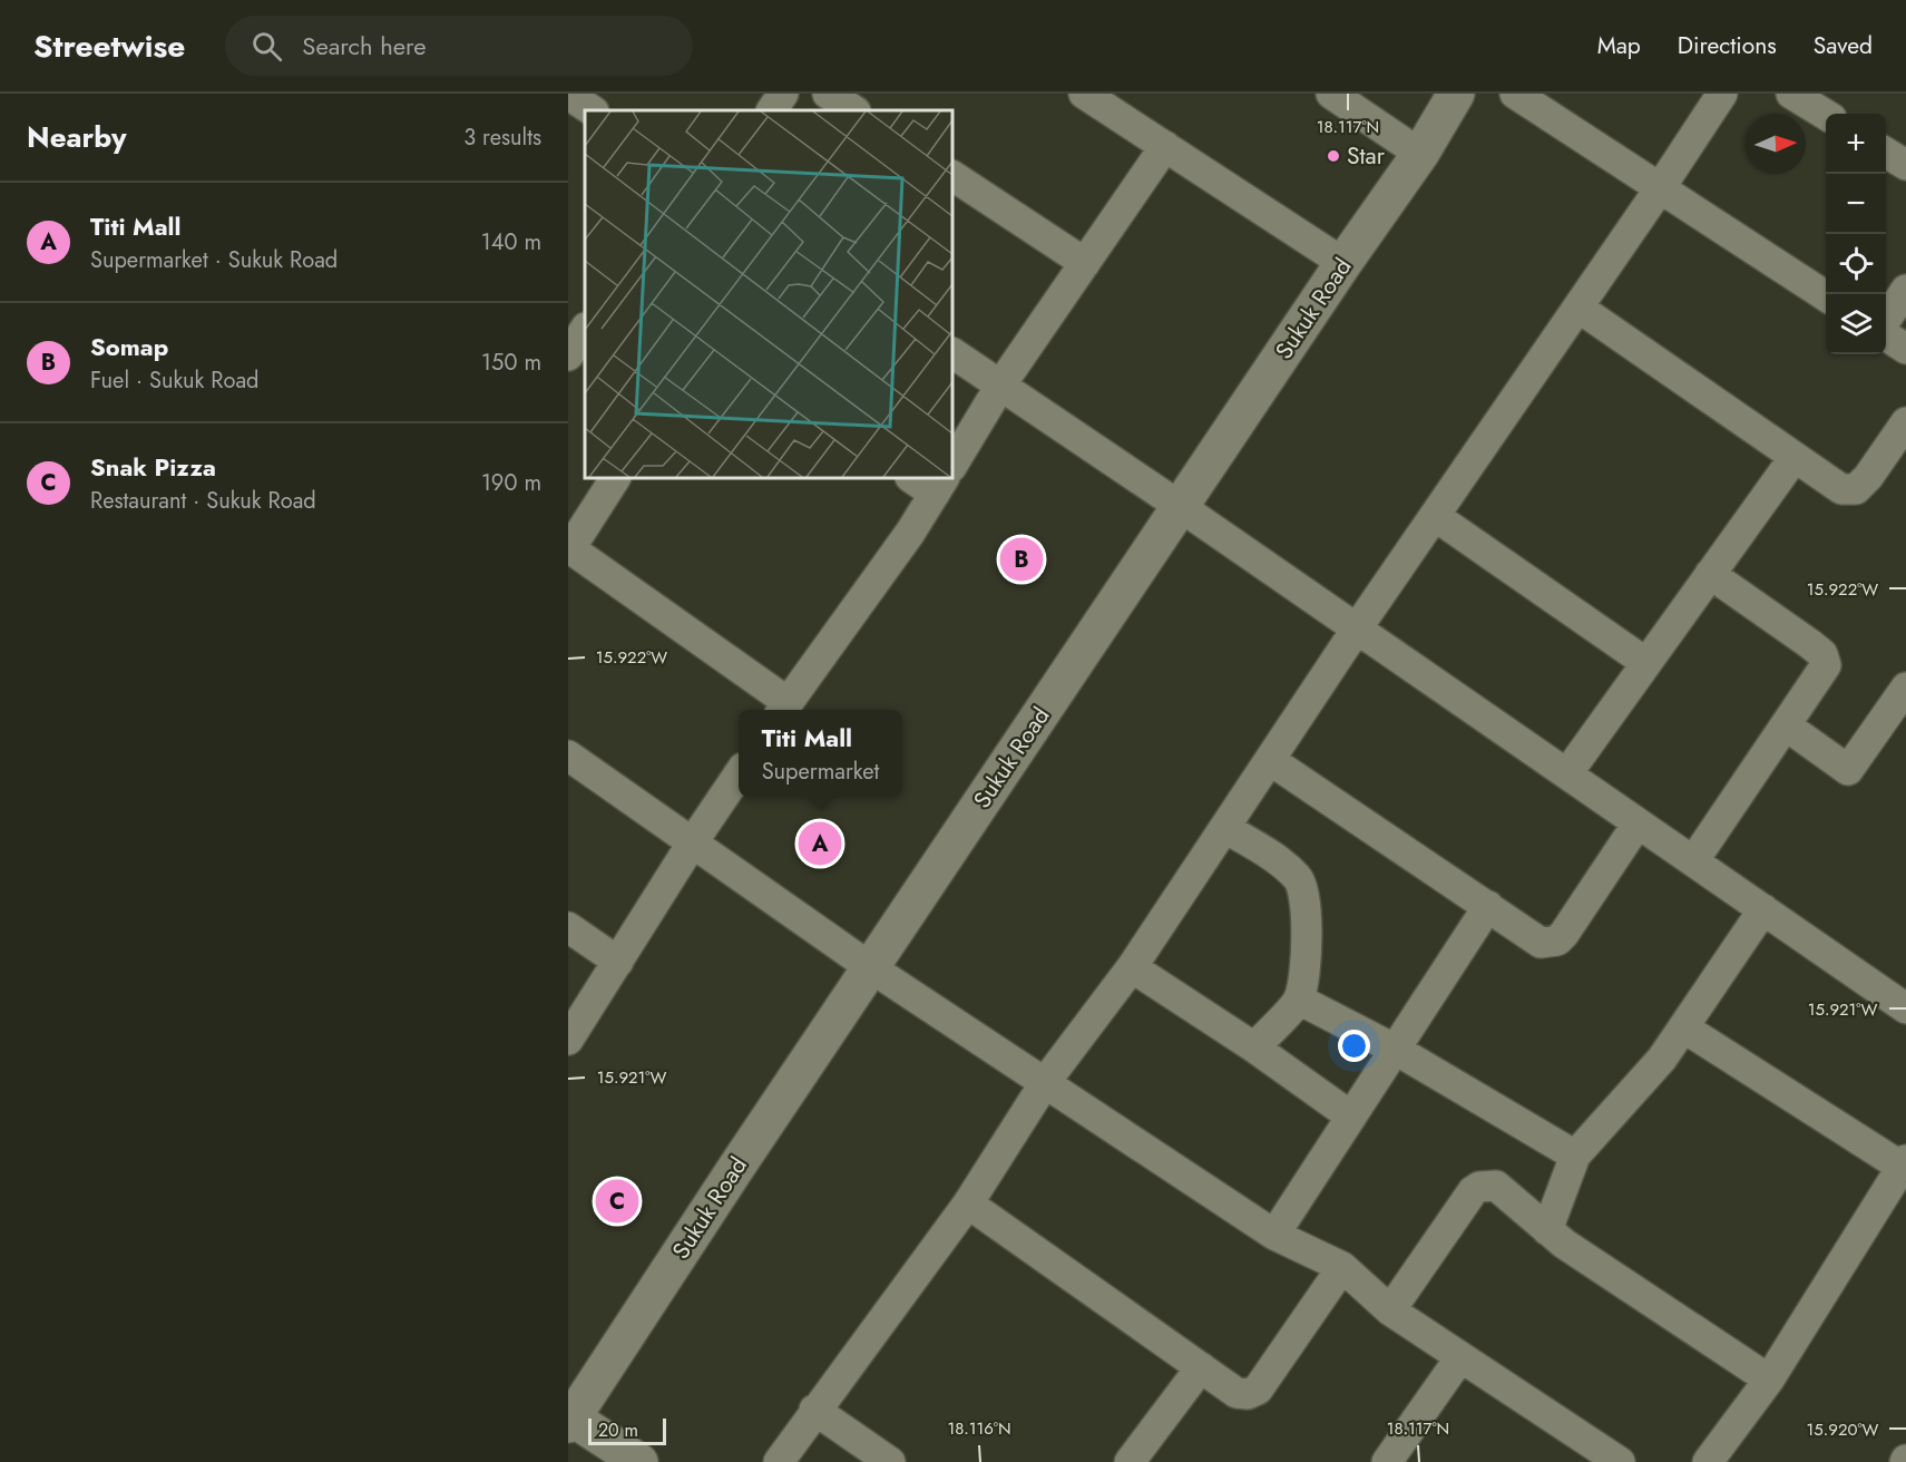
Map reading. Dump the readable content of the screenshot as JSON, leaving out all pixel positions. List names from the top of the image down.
{
  "streets": {
    "street": ["Sukuk Road"]
  },
  "places": ["Star"],
  "scale_bar": "20 m",
  "north": "right",
  "page": {
    "header": "Streetwise",
    "search": "Search here",
    "nav": ["Map", "Directions", "Saved"],
    "heading": ["Nearby", "3 results"],
    "map_buttons": ["+", "−"],
    "list": [
      {
        "mark": "A",
        "name": "Titi Mall",
        "note": "Supermarket · Sukuk Road",
        "value": "140 m"
      },
      {
        "mark": "B",
        "name": "Somap",
        "note": "Fuel · Sukuk Road",
        "value": "150 m"
      },
      {
        "mark": "C",
        "name": "Snak Pizza",
        "note": "Restaurant · Sukuk Road",
        "value": "190 m"
      }
    ],
    "pins": ["B", "A", "C"],
    "popup": ["Titi Mall", "Supermarket"],
    "scale": "20 m"
  },
  "coordinates": [
    "18.117°N",
    "15.922°W",
    "15.921°W",
    "18.116°N",
    "15.920°W"
  ]
}
